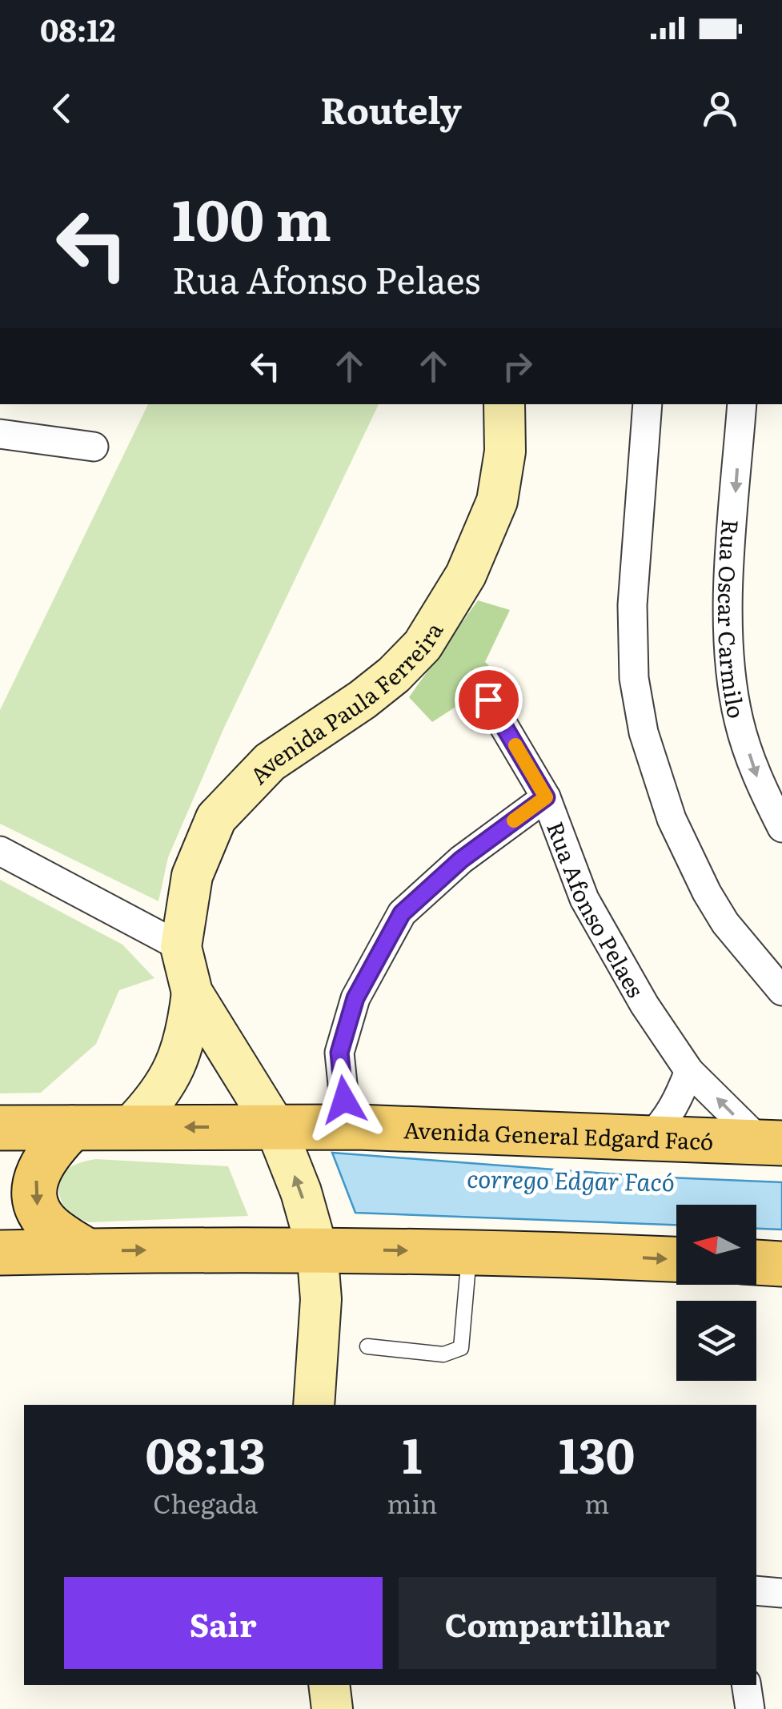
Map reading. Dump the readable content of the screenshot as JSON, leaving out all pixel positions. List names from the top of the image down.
{
  "streets": {
    "main road": ["Avenida Paula Ferreira", "Avenida General Edgard Facó"],
    "street": ["Rua Oscar Carmilo", "Rua Afonso Pelaes"]
  },
  "crossings": [
    ["Avenida Paula Ferreira", "Avenida General Edgard Facó"],
    ["Rua Afonso Pelaes", "Avenida General Edgard Facó"]
  ],
  "water": ["corrego Edgar Facó"],
  "north": "left",
  "page": {
    "status": "08:12",
    "header": "Routely",
    "turn": ["100 m", "Rua Afonso Pelaes"],
    "eta": [
      "08:13",
      "Chegada",
      "1",
      "min",
      "130",
      "m"
    ],
    "buttons": ["Sair", "Compartilhar"]
  }
}
